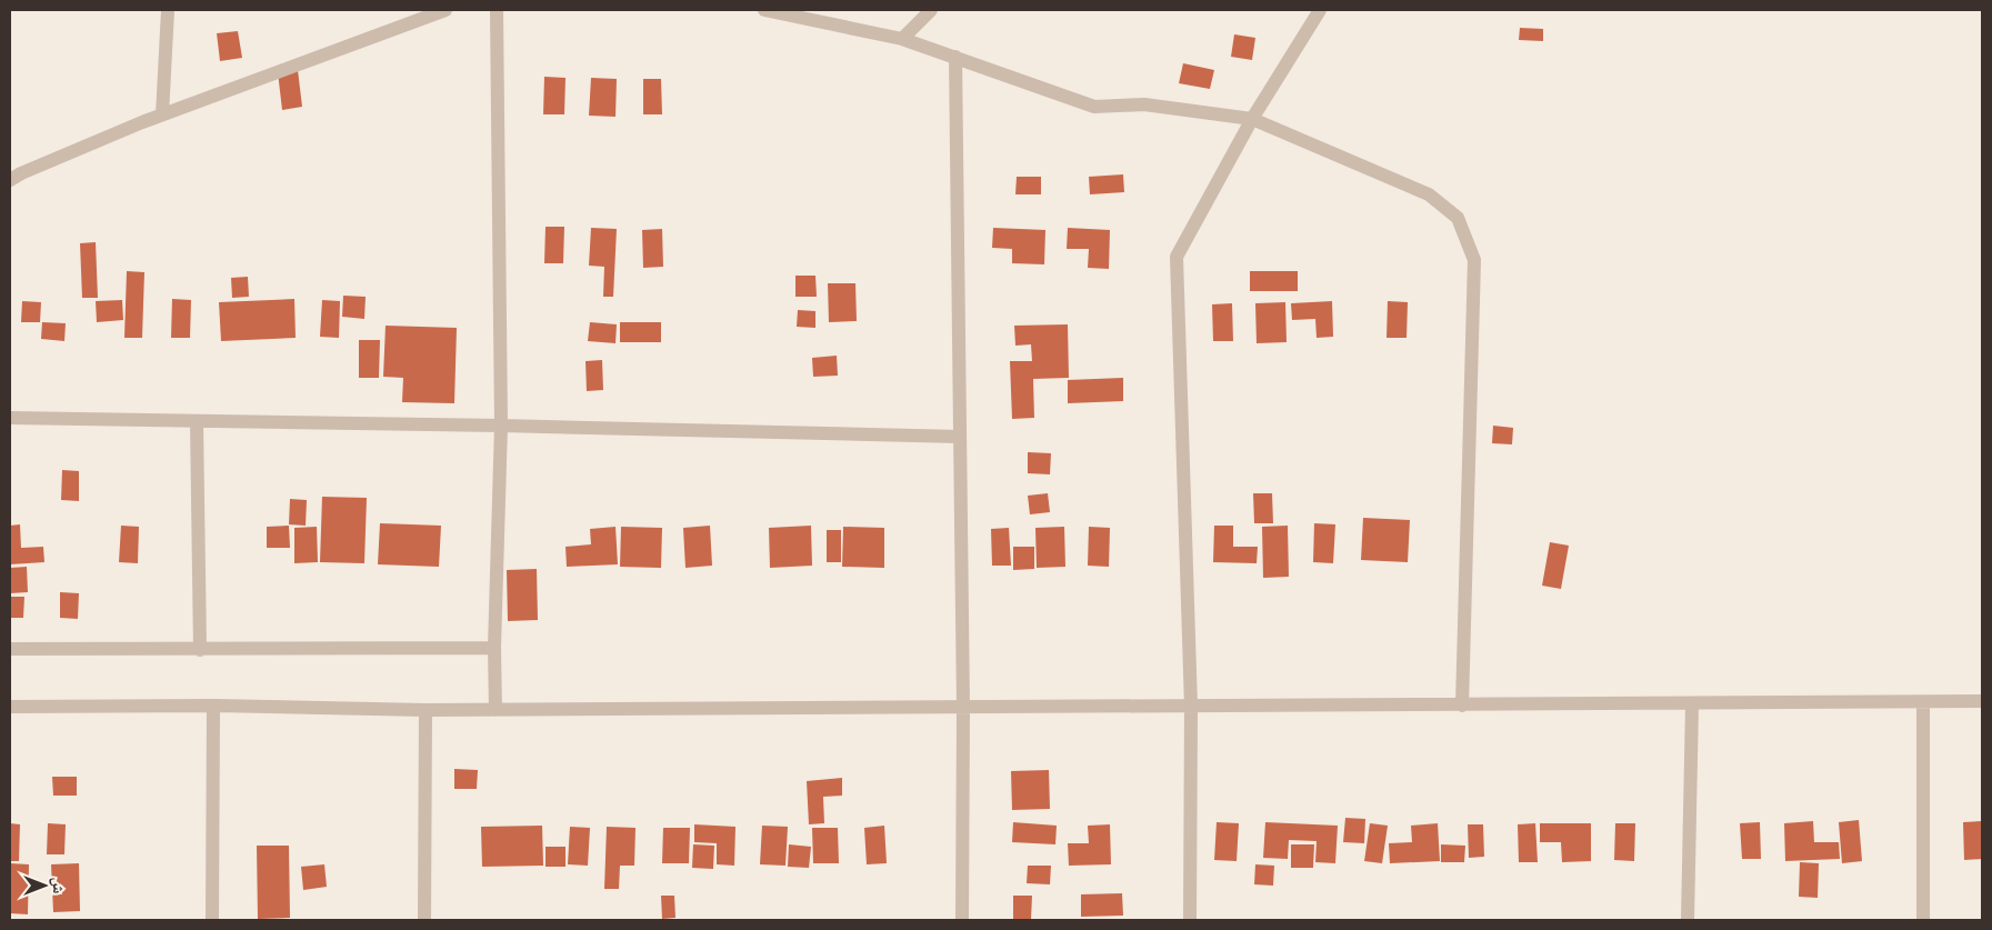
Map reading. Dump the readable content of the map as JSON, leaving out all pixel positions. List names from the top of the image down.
{
  "north": "right"
}
